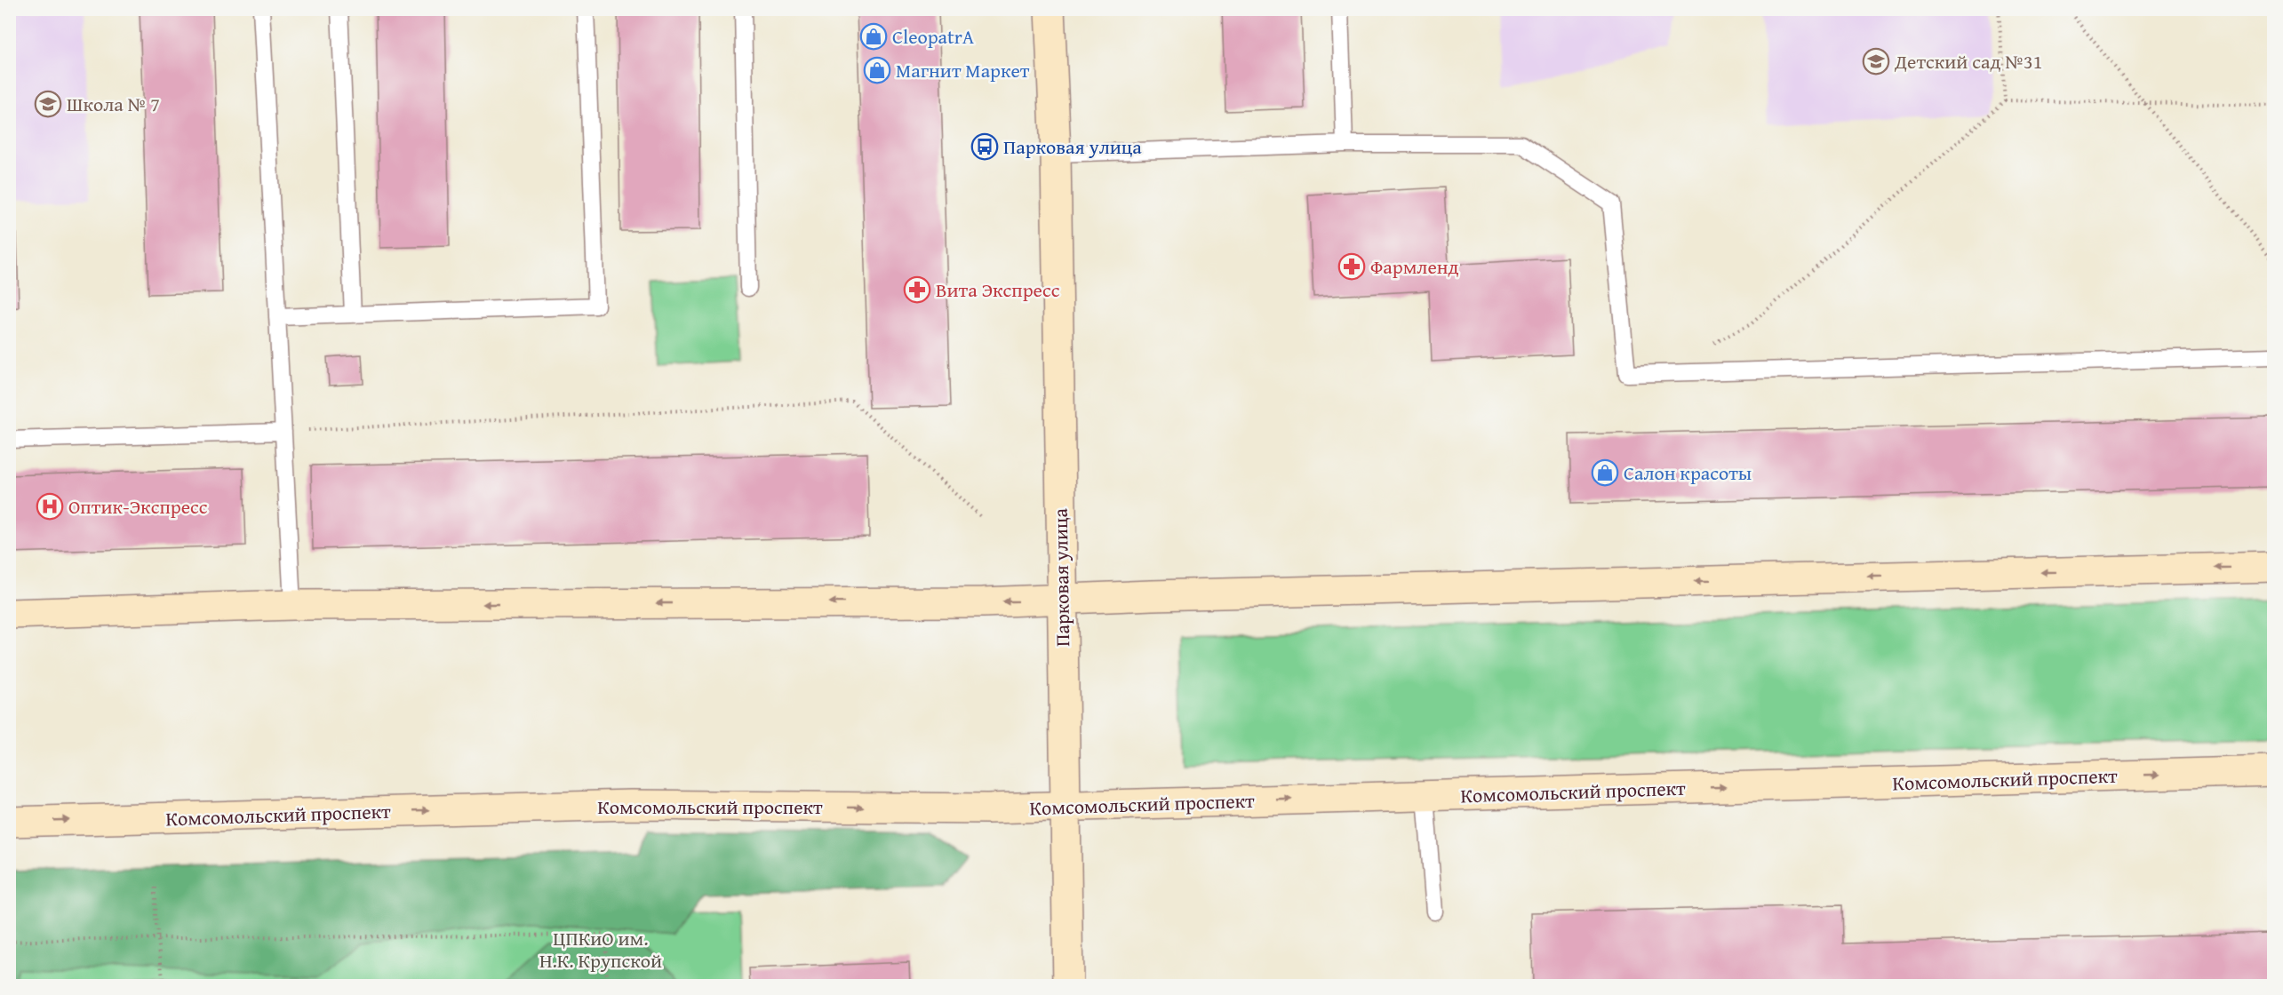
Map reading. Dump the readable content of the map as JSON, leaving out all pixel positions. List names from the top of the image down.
{
  "streets": {
    "main road": ["Парковая улица", "Комсомольский проспект"]
  },
  "crossings": [
    ["Парковая улица", "Комсомольский проспект"]
  ],
  "parks": ["ЦПКиО им. Н.К. Крупской"],
  "places": {
    "shop": ["CleopatrA", "Магнит Маркет", "Салон красоты"],
    "school or university": ["Детский сад №31", "Школа № 7"],
    "bus stop": ["Парковая улица"],
    "pharmacy": ["Фармленд", "Вита Экспресс"],
    "hospital": ["Оптик-Экспресс"]
  }
}
